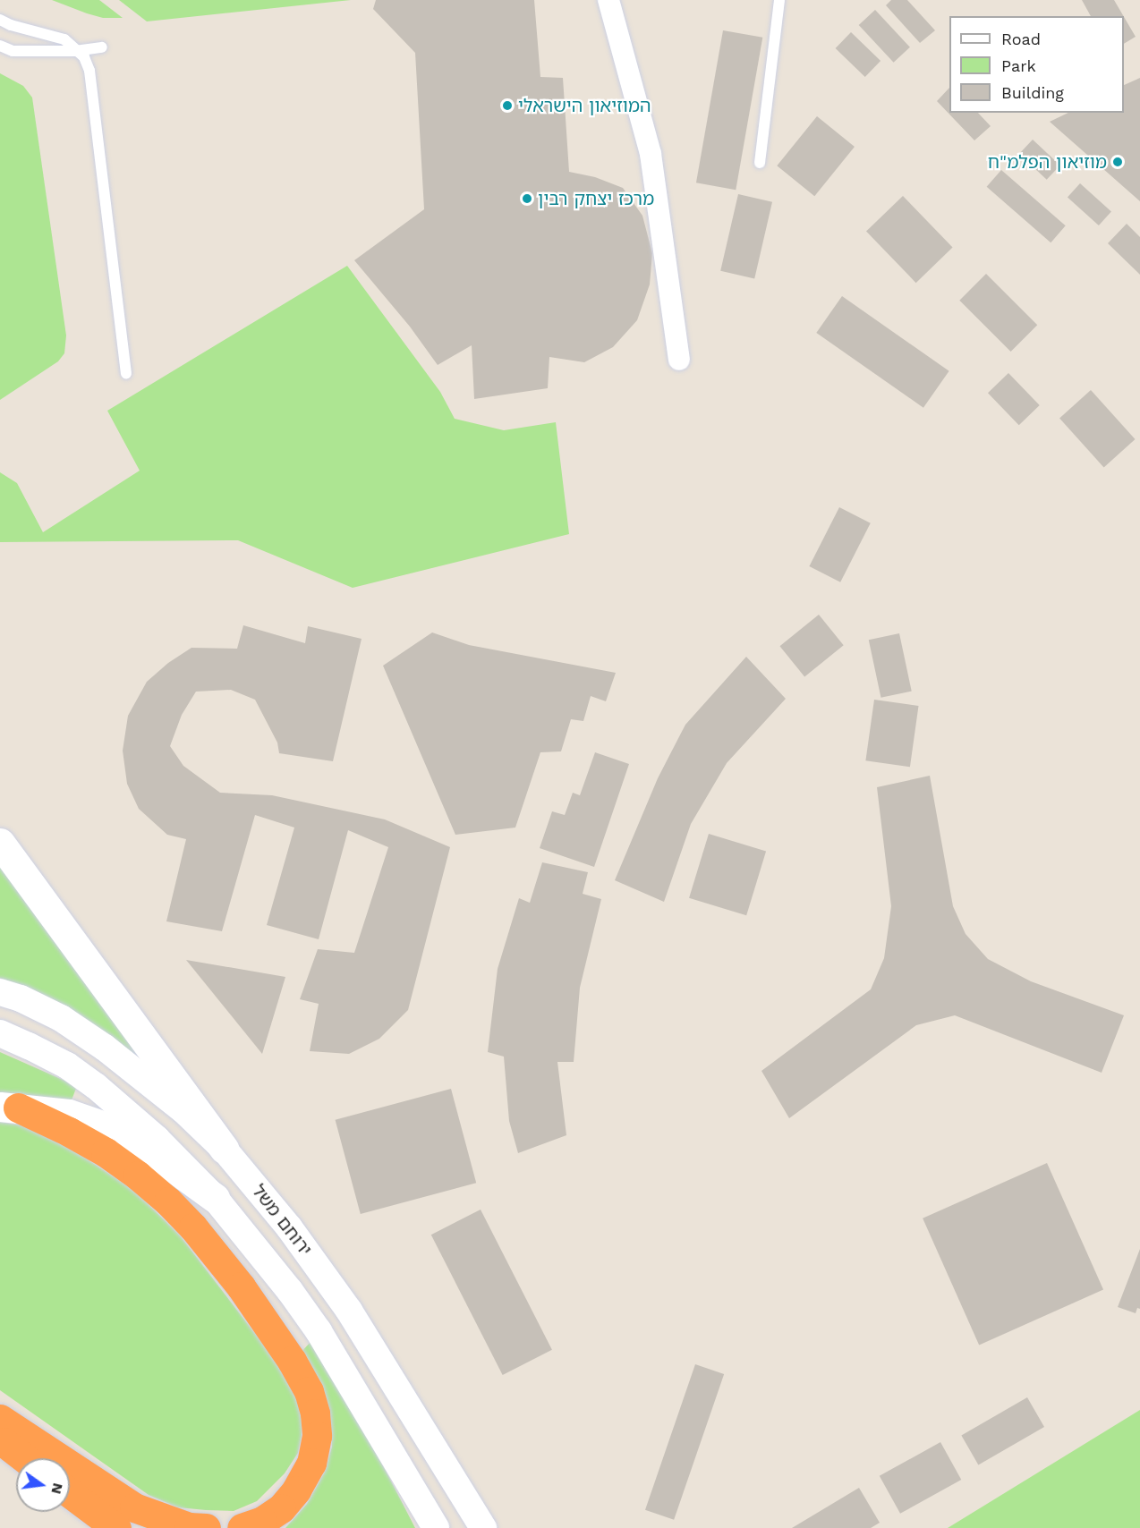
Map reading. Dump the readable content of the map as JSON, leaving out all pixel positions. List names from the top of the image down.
{
  "streets": {
    "street": ["ירוחם משל"]
  },
  "places": ["המוזיאון הישראלי", "מוזיאון הפלמ\"ח", "מרכז יצחק רבין"],
  "legend": ["Road", "Park", "Building"],
  "north": "right"
}
